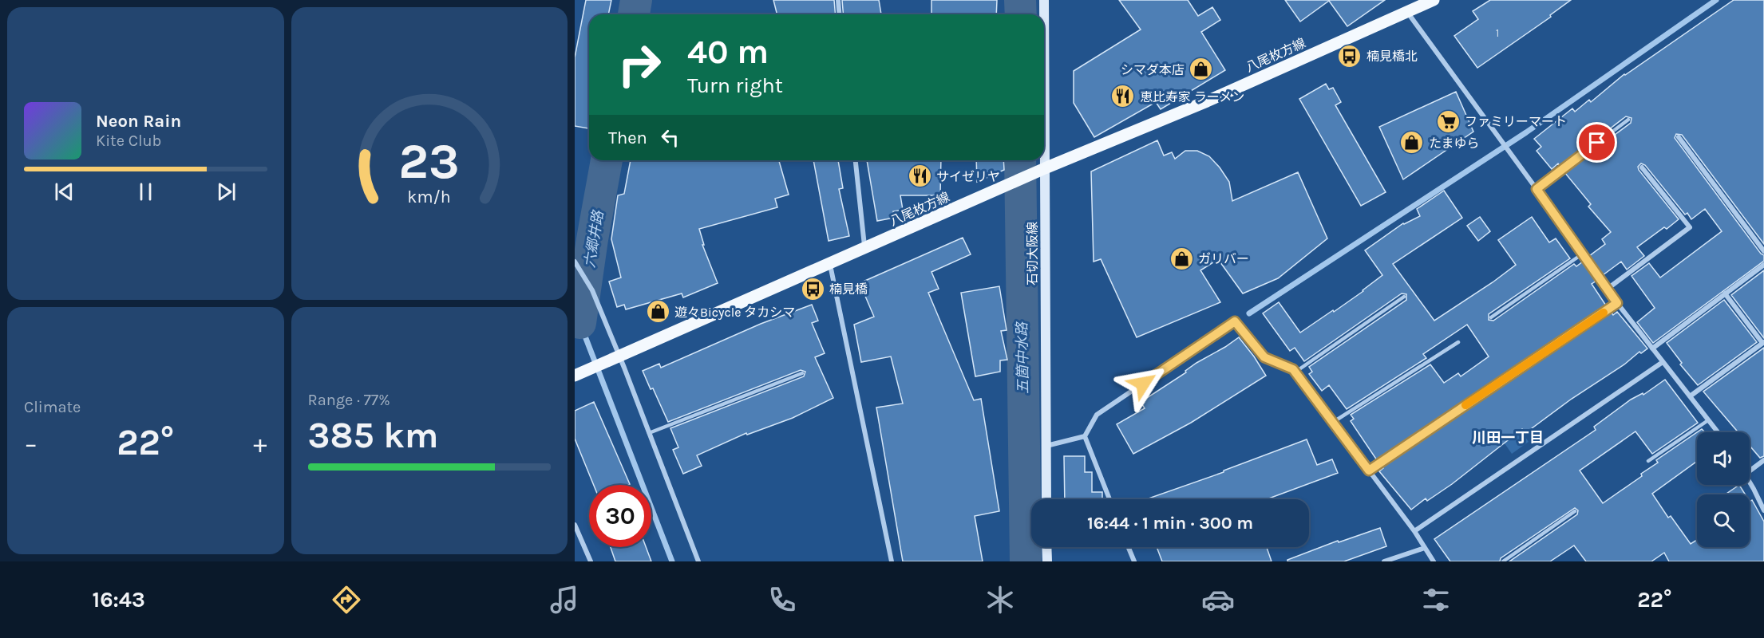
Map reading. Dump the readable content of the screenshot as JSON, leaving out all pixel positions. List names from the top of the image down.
{
  "streets": {
    "main road": ["八尾枚方線", "石切大阪線"]
  },
  "crossings": [
    ["八尾枚方線", "石切大阪線"]
  ],
  "districts": ["川田一丁目"],
  "water": ["六郷井路", "五箇中水路"],
  "places": {
    "bus stop": ["楠見橋北", "楠見橋"],
    "shop": [
      "シマダ本店",
      "たまゆら",
      "ガリバー",
      "遊々Bicycle タカシマ"
    ],
    "restaurant": ["恵比寿家 ラーメン", "サイゼリヤ"],
    "supermarket": ["ファミリーマート"]
  },
  "house_numbers": ["1"],
  "page": {
    "turn": ["40 m", "Turn right"],
    "song": ["Neon Rain", "Kite Club"],
    "then": "Then",
    "tile": [
      "Climate",
      ["Range · 77%", "385 km"]
    ],
    "heat": ["−", "22°", "+"],
    "limit": "30",
    "trip": "16:44 · 1 min · 300 m",
    "tabs": ["16:43", "22°"],
    "gauge": ["23", "km/h"]
  }
}
